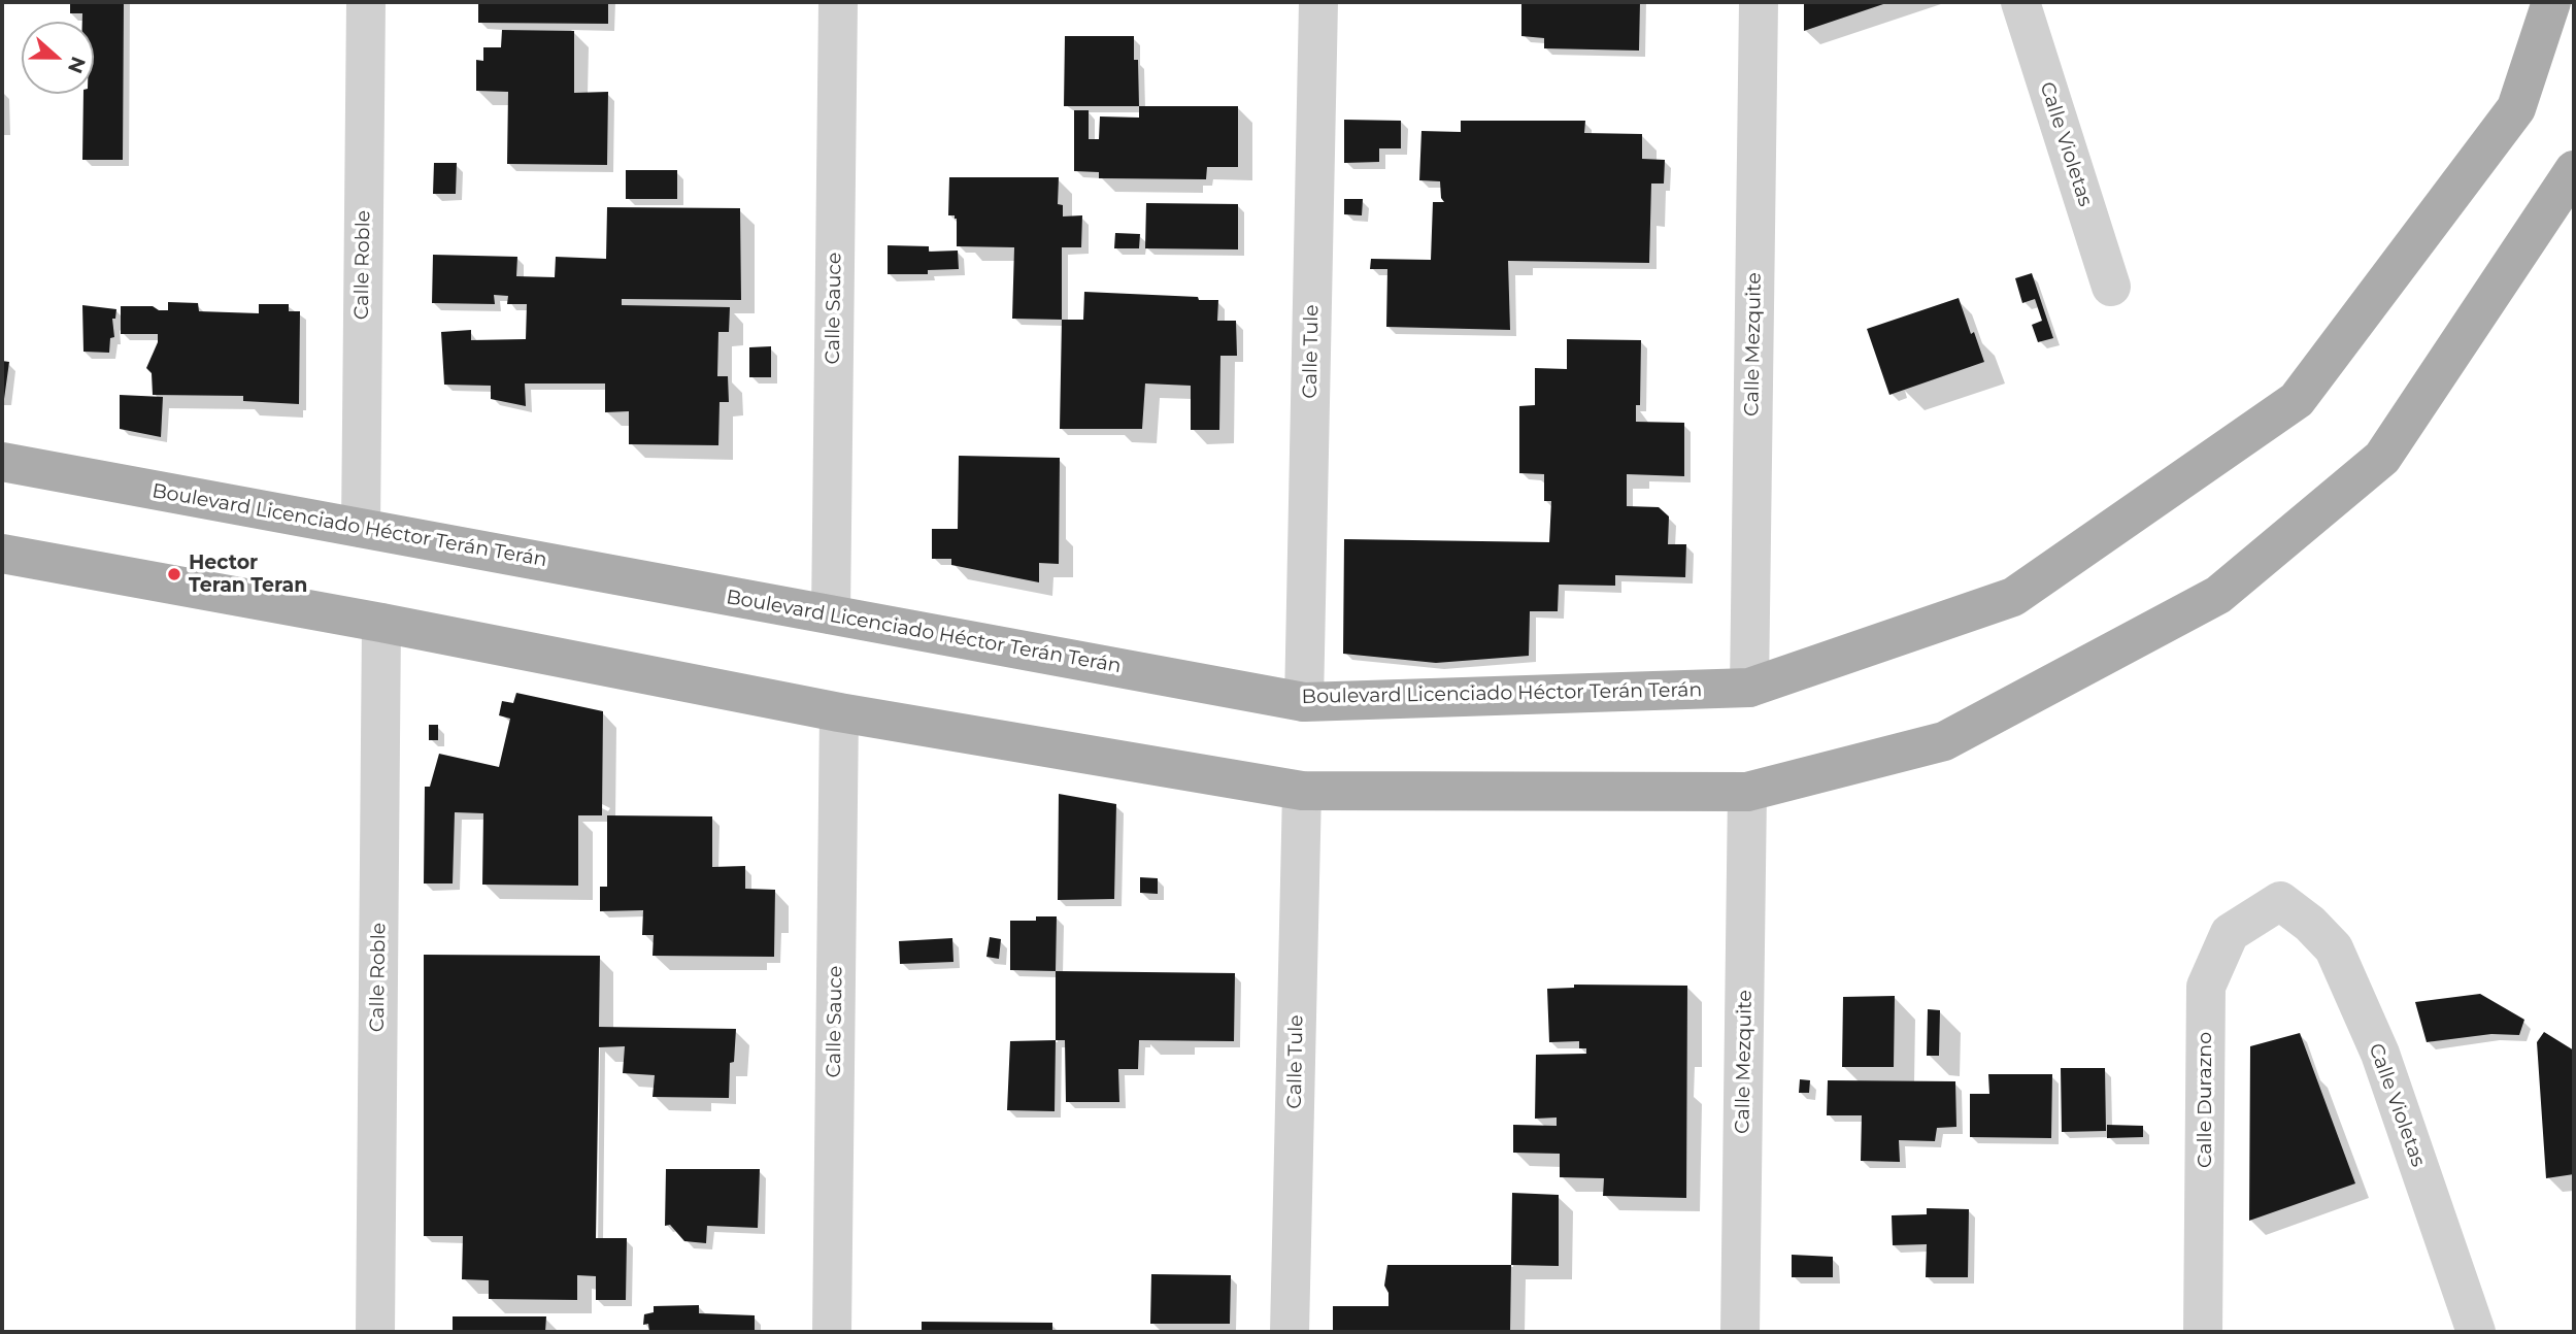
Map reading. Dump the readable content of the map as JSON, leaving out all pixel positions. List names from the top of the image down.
{
  "streets": {
    "main road": ["Boulevard Licenciado Héctor Terán Terán"],
    "street": [
      "Calle Violetas",
      "Calle Roble",
      "Calle Sauce",
      "Calle Mezquite",
      "Calle Tule",
      "Calle Durazno"
    ]
  },
  "crossings": [
    ["Calle Violetas", "Calle Durazno"],
    ["Calle Roble", "Boulevard Licenciado Héctor Terán Terán"],
    ["Calle Sauce", "Boulevard Licenciado Héctor Terán Terán"],
    ["Calle Mezquite", "Boulevard Licenciado Héctor Terán Terán"],
    ["Calle Tule", "Boulevard Licenciado Héctor Terán Terán"]
  ],
  "places": ["Hector Teran Teran"],
  "north": "right"
}
